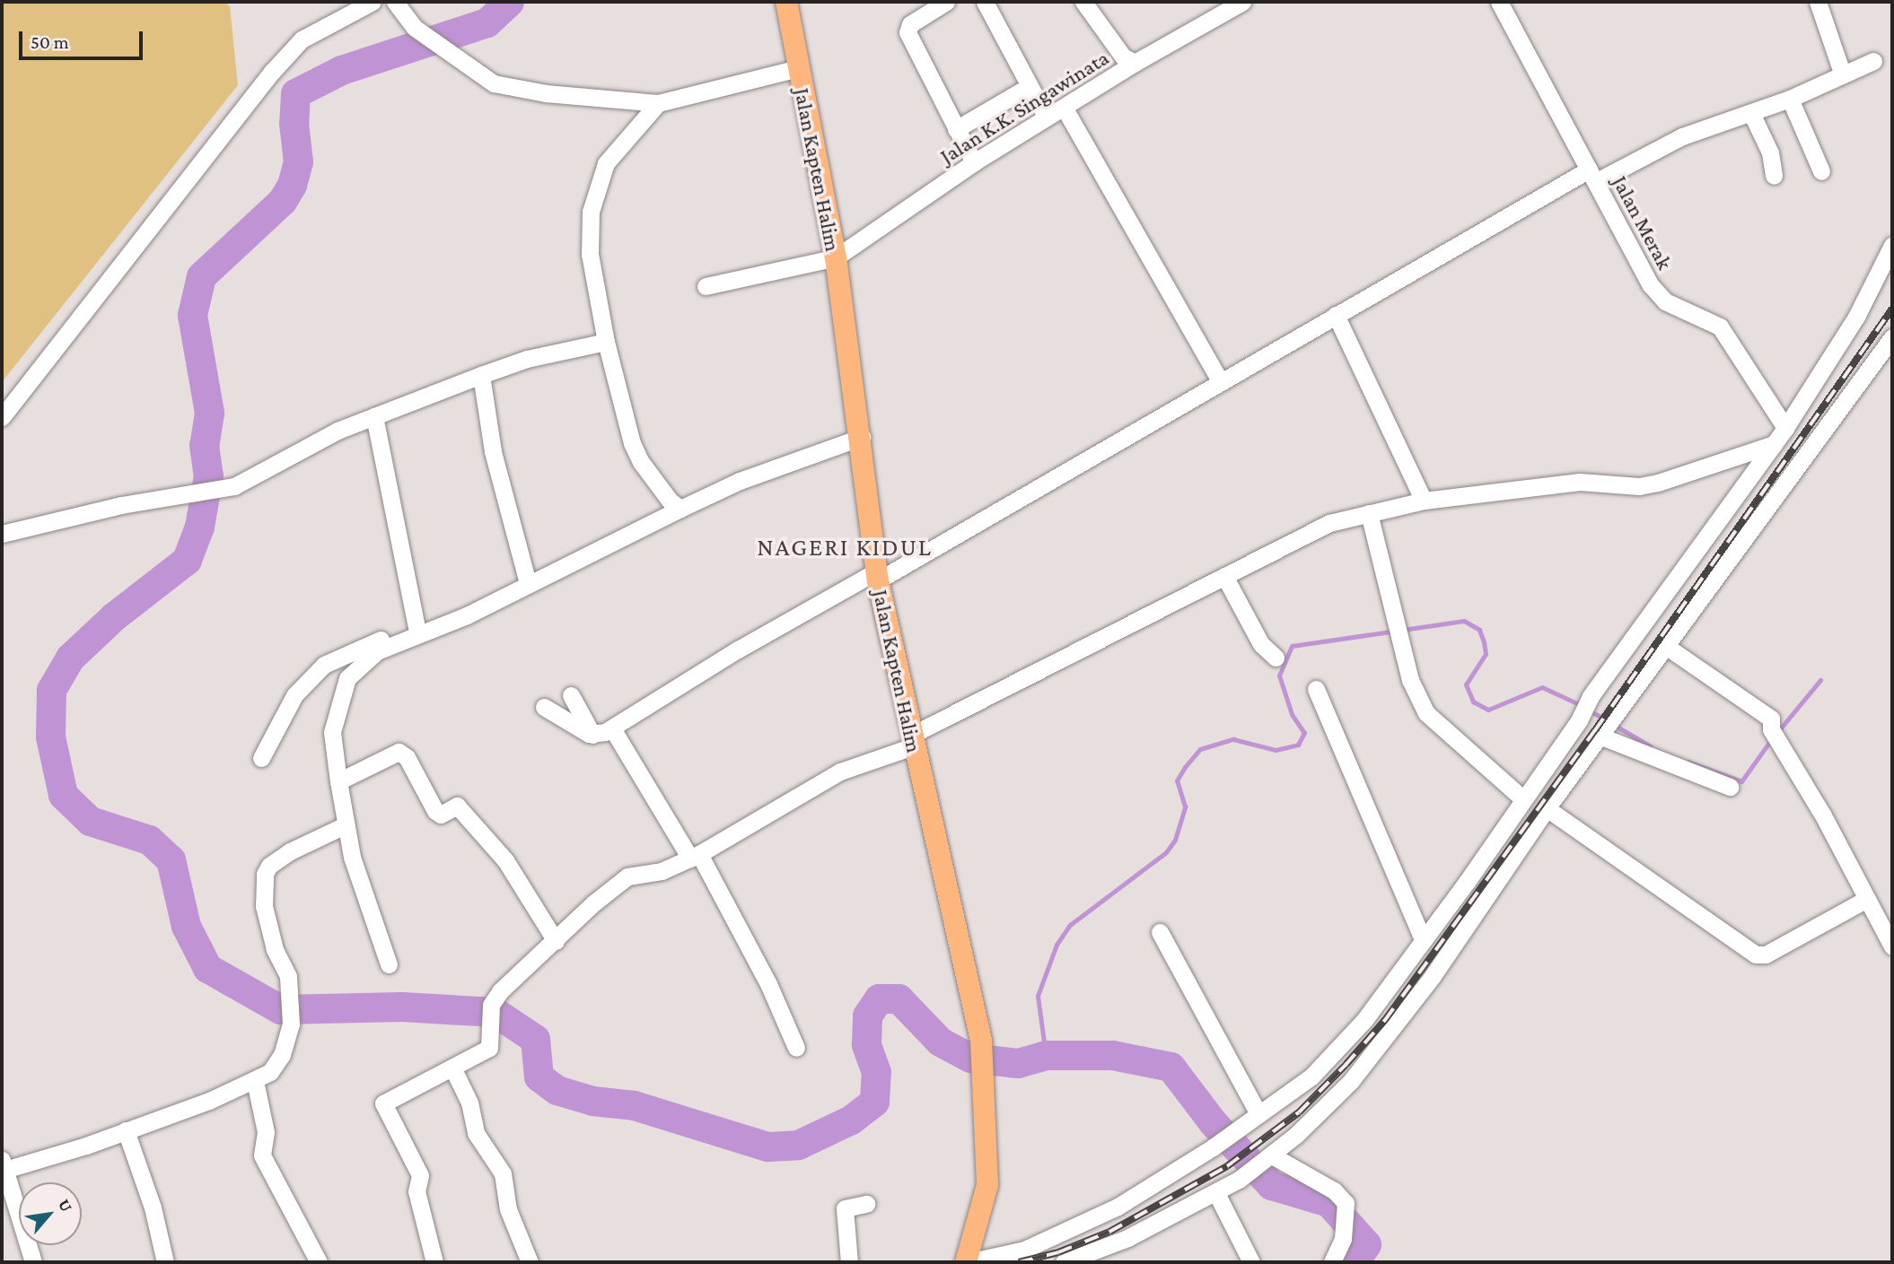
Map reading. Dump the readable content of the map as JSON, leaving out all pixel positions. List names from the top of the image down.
{
  "streets": {
    "main road": ["Jalan Kapten Halim"],
    "street": ["Jalan K.K. Singawinata", "Jalan Merak"]
  },
  "crossings": [
    ["Jalan K.K. Singawinata", "Jalan Kapten Halim"]
  ],
  "districts": ["NAGERI KIDUL"],
  "scale_bar": "50 m",
  "north": "top right"
}
